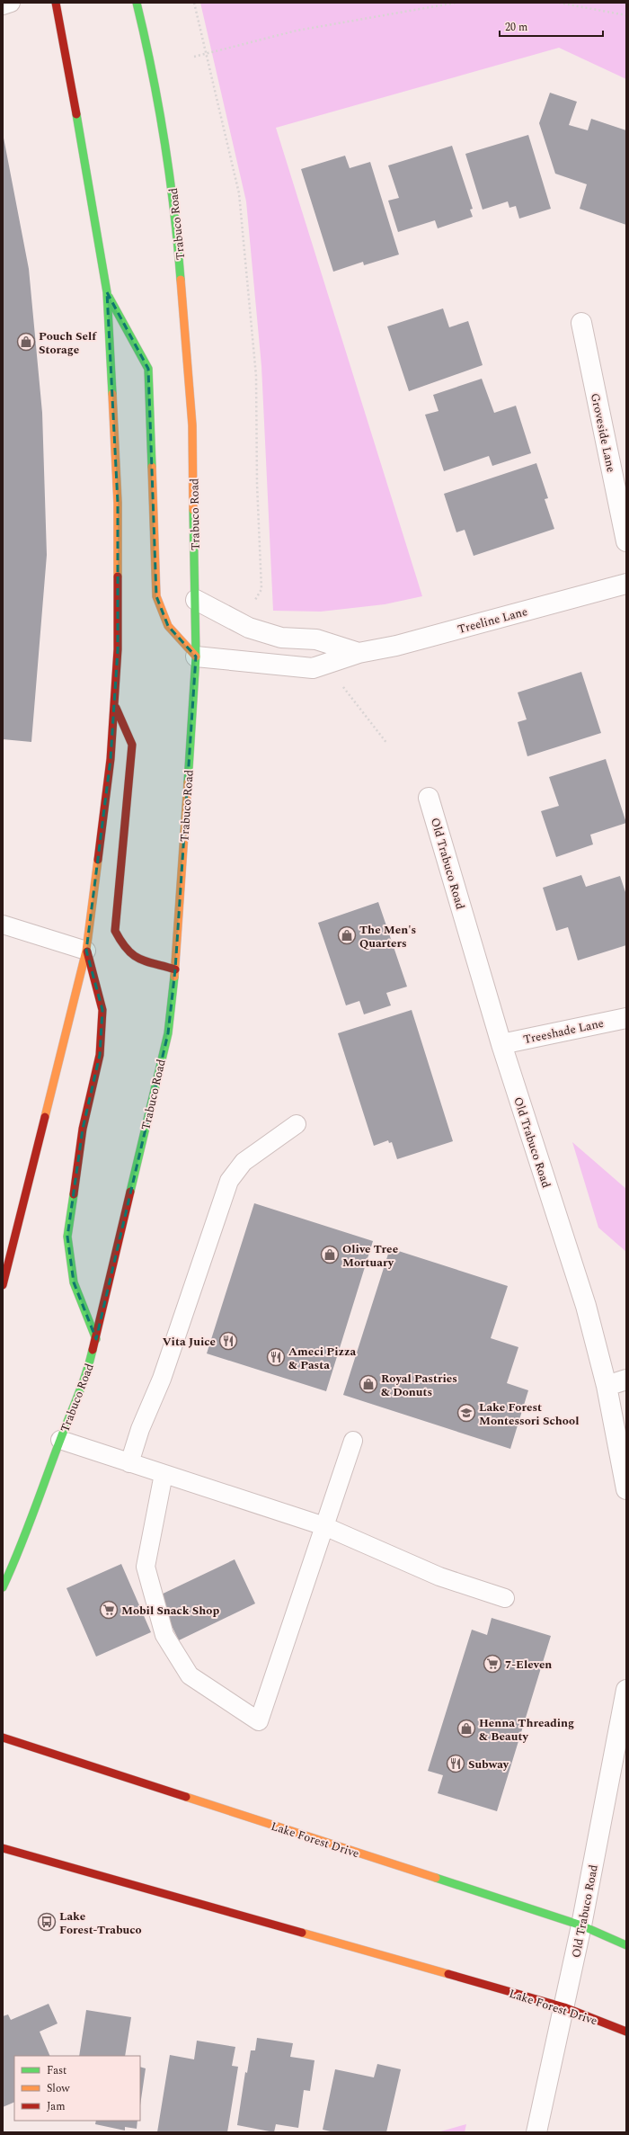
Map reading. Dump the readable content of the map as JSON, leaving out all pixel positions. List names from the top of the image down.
{
  "streets": {
    "main road": ["Trabuco Road", "Lake Forest Drive"],
    "street": [
      "Groveside Lane",
      "Treeline Lane",
      "Old Trabuco Road",
      "Treeshade Lane"
    ]
  },
  "crossings": [
    ["Trabuco Road", "Treeline Lane"],
    ["Old Trabuco Road", "Treeshade Lane"],
    ["Old Trabuco Road", "Lake Forest Drive"]
  ],
  "places": {
    "shop": [
      "Pouch Self Storage",
      "The Men's Quarters",
      "Olive Tree Mortuary",
      "Royal Pastries & Donuts",
      "Henna Threading & Beauty"
    ],
    "restaurant": ["Vita Juice", "Ameci Pizza & Pasta", "Subway"],
    "school or university": ["Lake Forest Montessori School"],
    "supermarket": ["Mobil Snack Shop", "7-Eleven"],
    "bus stop": ["Lake Forest-Trabuco"]
  },
  "legend": ["Fast", "Slow", "Jam"],
  "scale_bar": "20 m"
}
